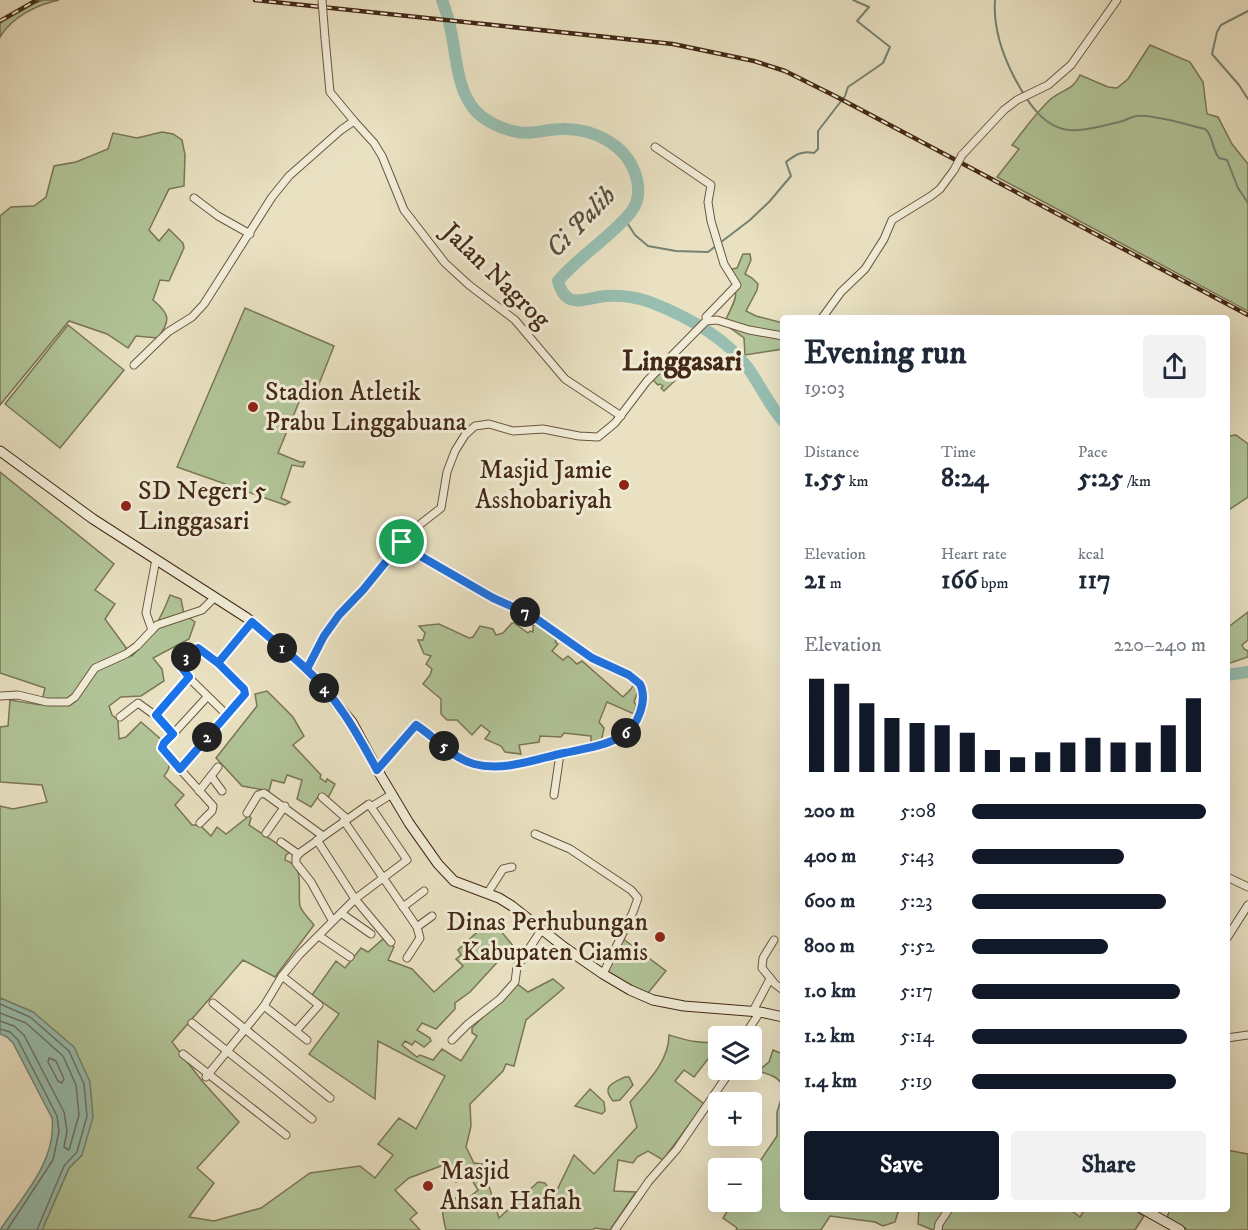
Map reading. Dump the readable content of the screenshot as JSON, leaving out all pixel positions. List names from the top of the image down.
{
  "streets": {
    "street": ["Jalan Nagrog"]
  },
  "districts": ["Linggasari"],
  "water": ["Ci Palih"],
  "places": [
    "Stadion Atletik Prabu Linggabuana",
    "Masjid Jamie Asshobariyah",
    "SD Negeri 5 Linggasari",
    "Dinas Perhubungan Kabupaten Ciamis",
    "Masjid Ahsan Hafiah"
  ],
  "page": {
    "heading": ["Evening run", "19:03"],
    "stats": [
      ["Distance", "1.55 km"],
      ["Time", "8:24"],
      ["Pace", "5:25 /km"],
      ["Elevation", "21 m"],
      ["Heart rate", "166 bpm"],
      ["kcal", "117"]
    ],
    "pins": [
      "7",
      "1",
      "3",
      "4",
      "6",
      "2",
      "5"
    ],
    "chart": ["Elevation", "220–240 m"],
    "list": [
      {
        "name": "200 m",
        "note": "5:08"
      },
      {
        "name": "400 m",
        "note": "5:43"
      },
      {
        "name": "600 m",
        "note": "5:23"
      },
      {
        "name": "800 m",
        "note": "5:52"
      },
      {
        "name": "1.0 km",
        "note": "5:17"
      },
      {
        "name": "1.2 km",
        "note": "5:14"
      },
      {
        "name": "1.4 km",
        "note": "5:19"
      }
    ],
    "map_buttons": ["+", "−"],
    "buttons": ["Save", "Share"]
  }
}
